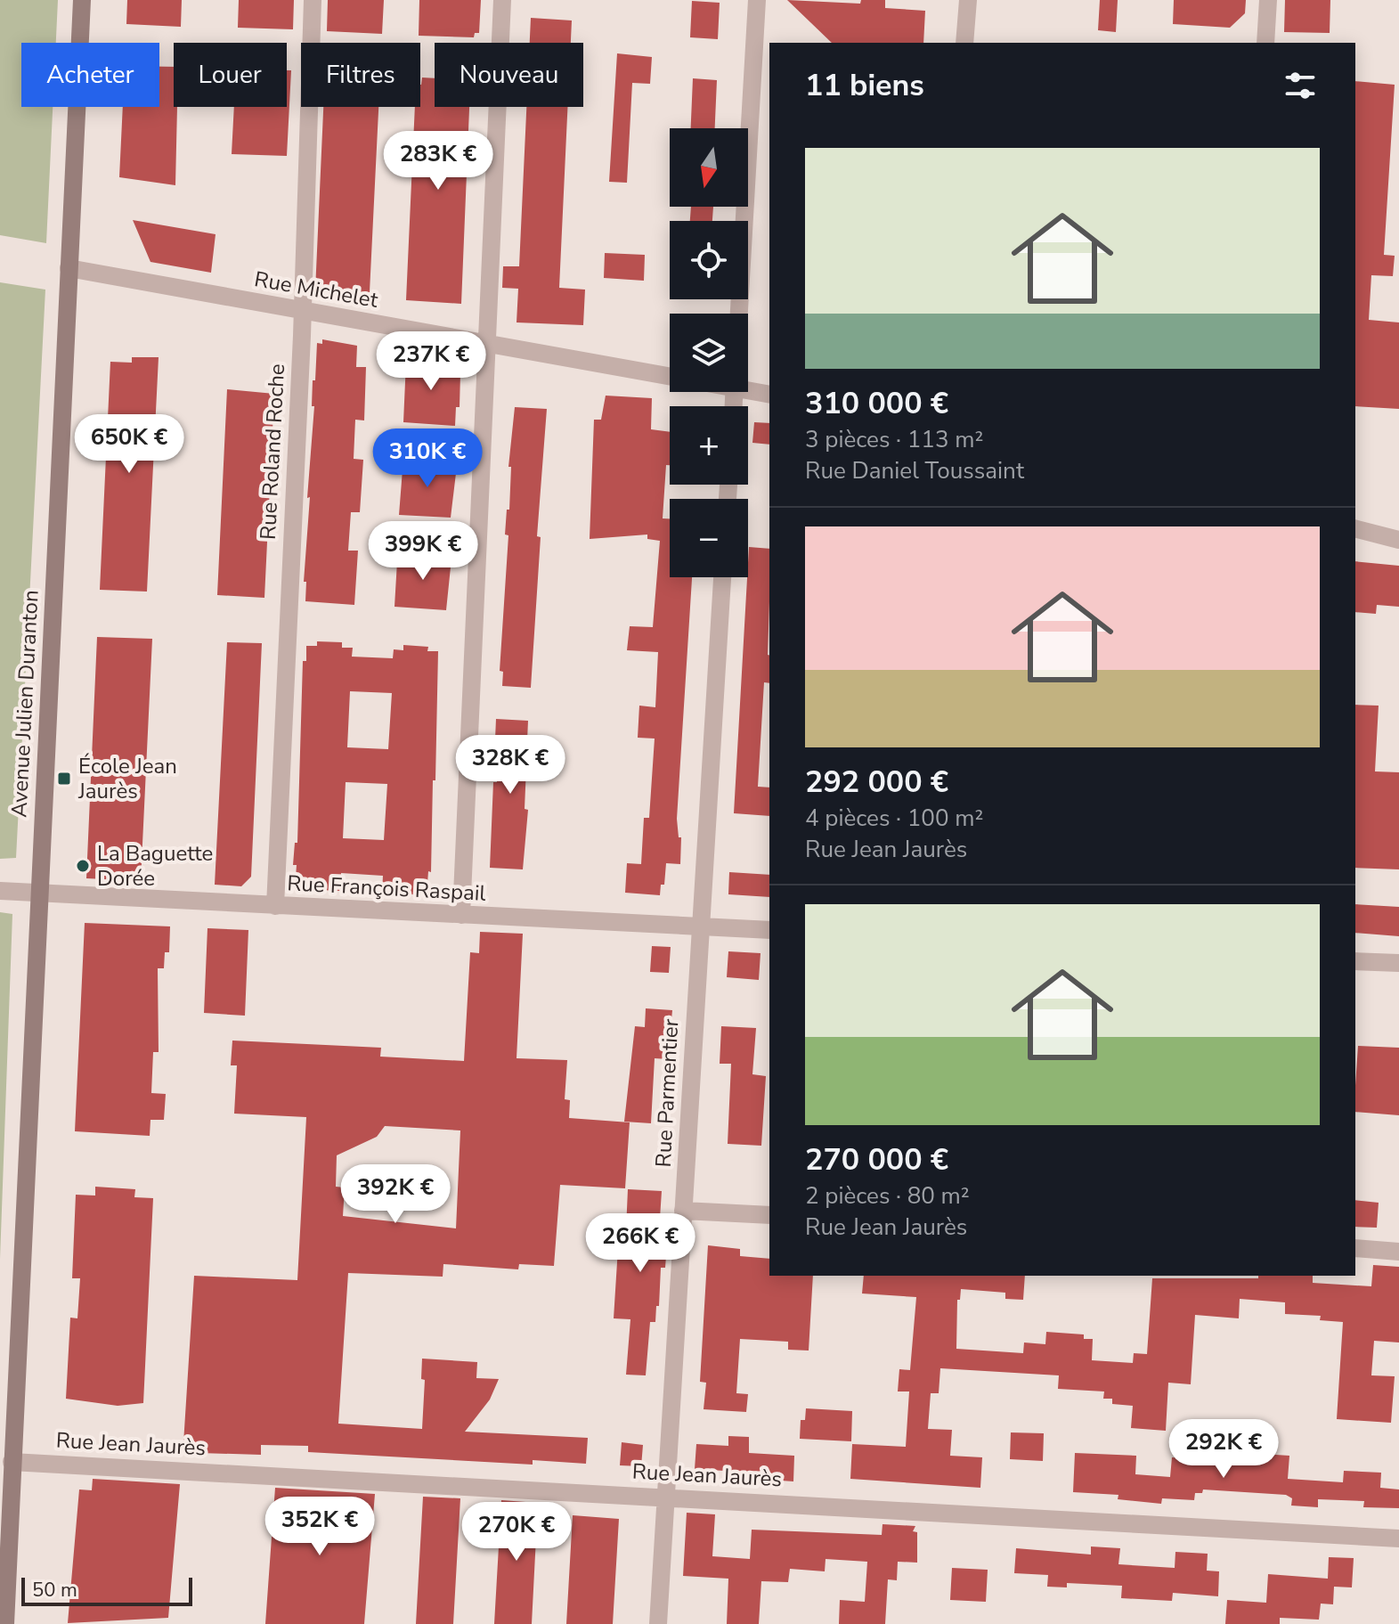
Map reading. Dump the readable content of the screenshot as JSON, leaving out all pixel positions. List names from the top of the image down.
{
  "streets": {
    "main road": ["Avenue Julien Duranton"],
    "street": [
      "Rue Michelet",
      "Rue Roland Roche",
      "Rue François Raspail",
      "Rue Parmentier",
      "Rue Jean Jaurès"
    ]
  },
  "crossings": [
    ["Rue Michelet", "Rue Roland Roche"],
    ["Rue Michelet", "Avenue Julien Duranton"],
    ["Rue Roland Roche", "Rue François Raspail"],
    ["Avenue Julien Duranton", "Rue François Raspail"],
    ["Avenue Julien Duranton", "Rue Jean Jaurès"],
    ["Rue François Raspail", "Rue Parmentier"],
    ["Rue Parmentier", "Rue Jean Jaurès"]
  ],
  "places": {
    "transit": ["École Jean Jaurès"],
    "other": ["La Baguette Dorée"]
  },
  "scale_bar": "50 m",
  "north": "bottom",
  "page": {
    "chip": [
      "Acheter",
      "Louer",
      "Filtres",
      "Nouveau"
    ],
    "heading": "11 biens",
    "map_buttons": ["+", "−"],
    "list": [
      {
        "name": "310 000 €",
        "note": "3 pièces · 113 m² · Rue Daniel Toussaint"
      },
      {
        "name": "292 000 €",
        "note": "4 pièces · 100 m² · Rue Jean Jaurès"
      },
      {
        "name": "270 000 €",
        "note": "2 pièces · 80 m² · Rue Jean Jaurès"
      }
    ],
    "price": [
      "283K €",
      "237K €",
      "650K €",
      "310K €",
      "399K €",
      "328K €",
      "392K €",
      "266K €",
      "292K €",
      "352K €",
      "270K €"
    ],
    "scale": "50 m"
  }
}
